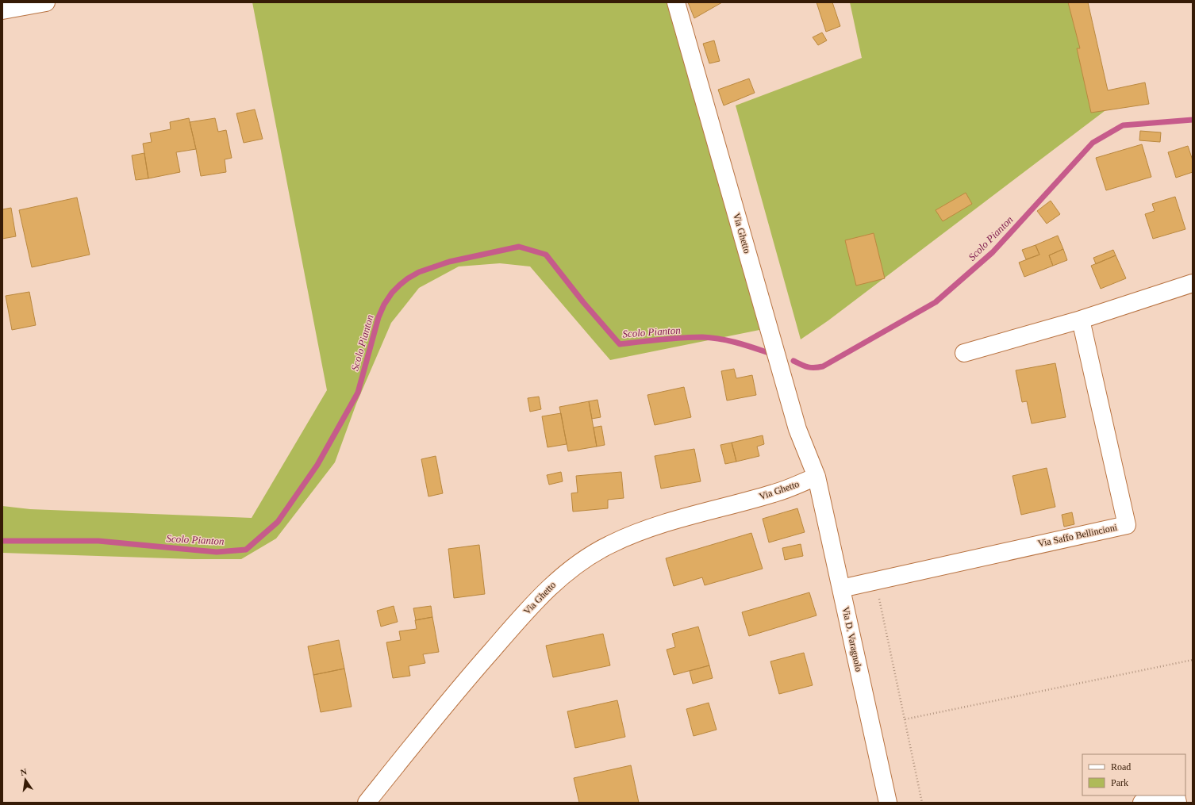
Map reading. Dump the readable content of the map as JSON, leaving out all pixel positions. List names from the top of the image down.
{
  "streets": {
    "street": ["Via Ghetto", "Via Saffo Bellincioni", "Via D. Varagnolo"]
  },
  "crossings": [
    ["Via Ghetto", "Via D. Varagnolo"],
    ["Via Saffo Bellincioni", "Via D. Varagnolo"]
  ],
  "water": ["Scolo Pianton"],
  "legend": ["Road", "Park"],
  "north": "top"
}
